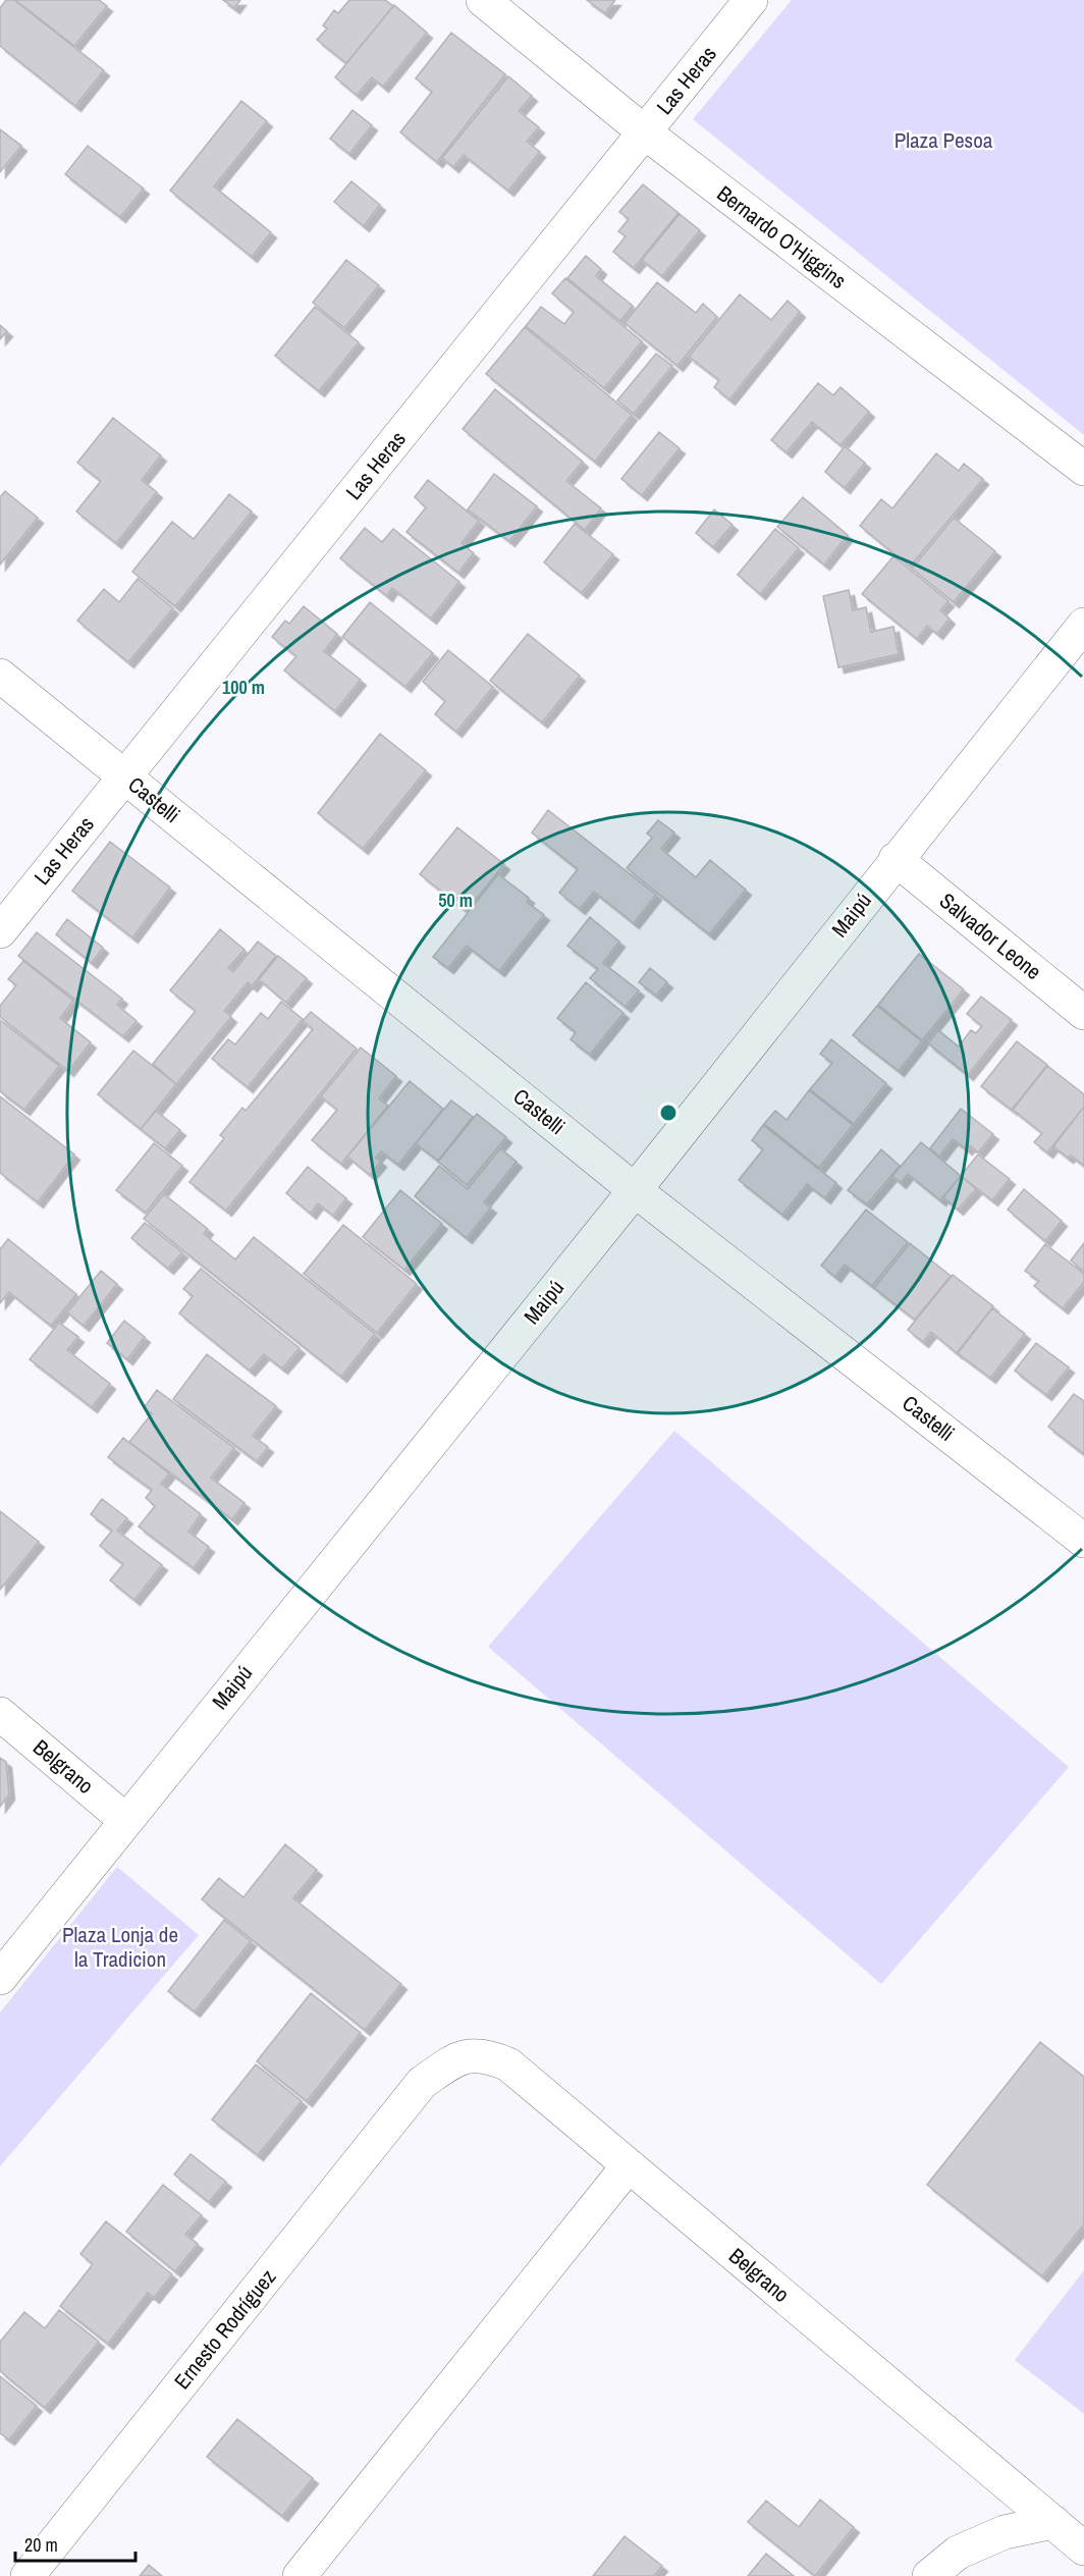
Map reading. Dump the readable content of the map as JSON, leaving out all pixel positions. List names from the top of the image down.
{
  "streets": {
    "street": [
      "Las Heras",
      "Bernardo O'Higgins",
      "Castelli",
      "Maipú",
      "Salvador Leone",
      "Belgrano",
      "Ernesto Rodríguez"
    ]
  },
  "crossings": [
    ["Las Heras", "Bernardo O'Higgins"],
    ["Las Heras", "Castelli"],
    ["Castelli", "Maipú"],
    ["Maipú", "Salvador Leone"],
    ["Maipú", "Belgrano"],
    ["Belgrano", "Ernesto Rodríguez"]
  ],
  "parks": ["Plaza Pesoa", "Plaza Lonja de la Tradicion"],
  "scale_bar": "20 m",
  "rings": ["100 m", "50 m"]
}
